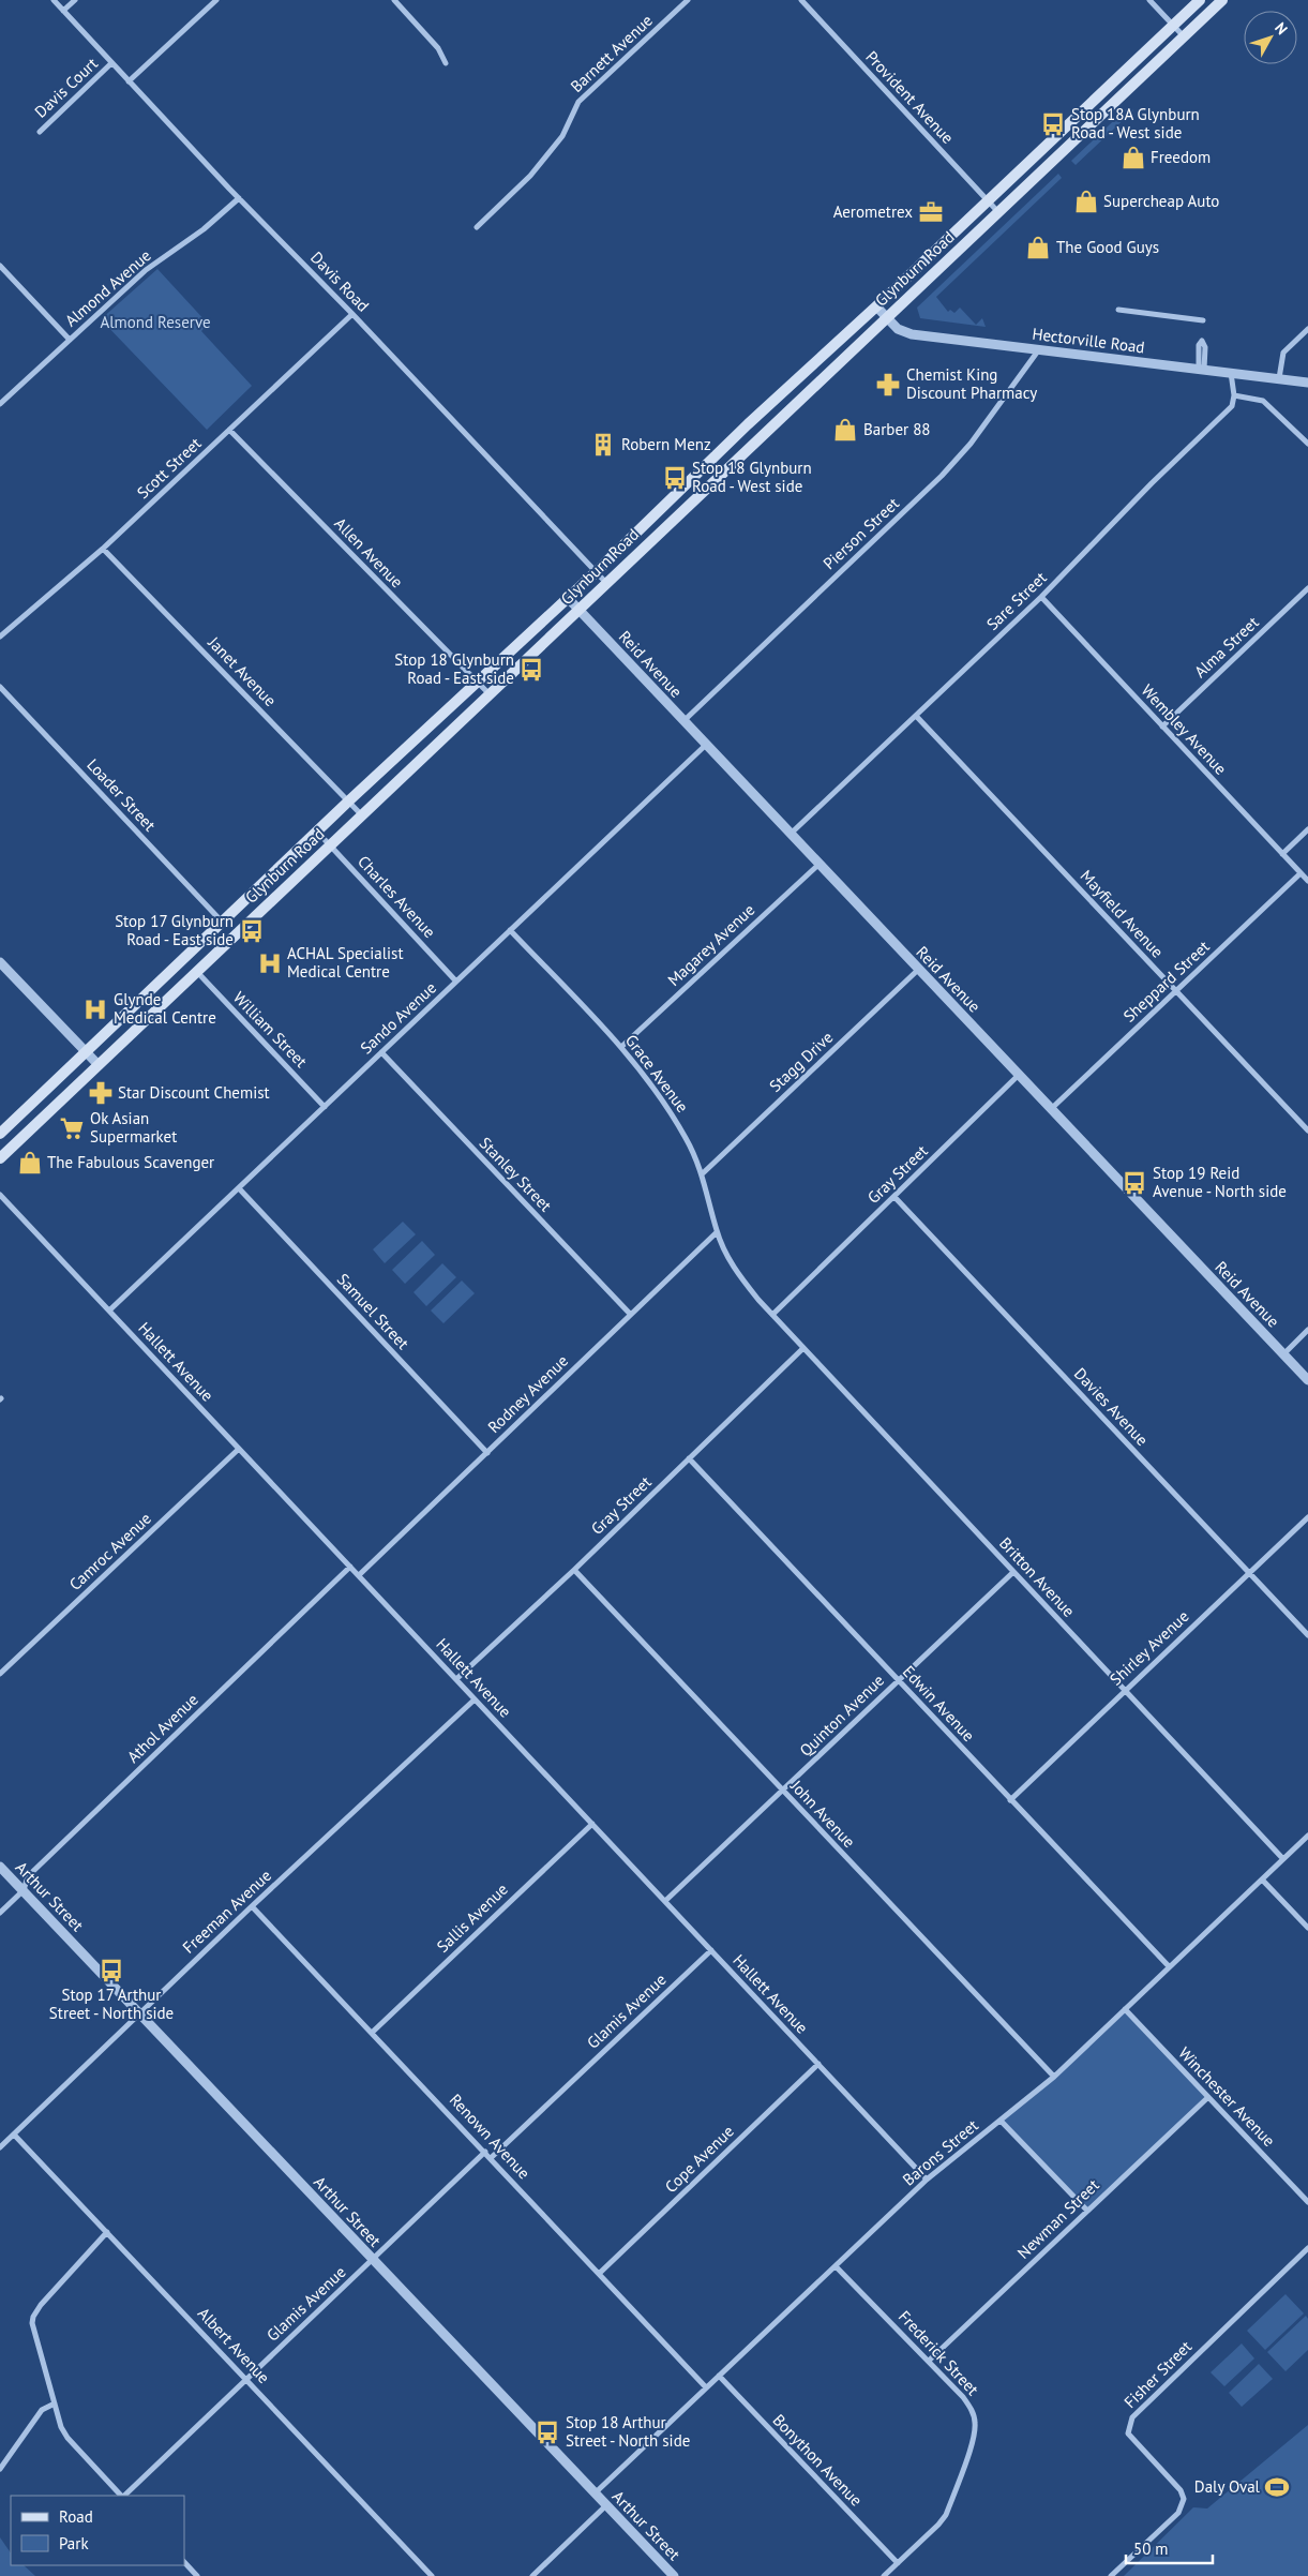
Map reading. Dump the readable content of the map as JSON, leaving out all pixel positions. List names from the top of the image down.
{
  "streets": {
    "main road": ["Glynburn Road"],
    "street": [
      "Barnett Avenue",
      "Davis Court",
      "Provident Avenue",
      "Davis Road",
      "Almond Avenue",
      "Hectorville Road",
      "Scott Street",
      "Pierson Street",
      "Allen Avenue",
      "Sare Street",
      "Alma Street",
      "Reid Avenue",
      "Janet Avenue",
      "Wembley Avenue",
      "Loader Street",
      "Charles Avenue",
      "Mayfield Avenue",
      "Magarey Avenue",
      "Sheppard Street",
      "Sando Avenue",
      "William Street",
      "Stagg Drive",
      "Grace Avenue",
      "Stanley Street",
      "Gray Street",
      "Samuel Street",
      "Hallett Avenue",
      "Rodney Avenue",
      "Davies Avenue",
      "Camroc Avenue",
      "Britton Avenue",
      "Shirley Avenue",
      "Edwin Avenue",
      "Quinton Avenue",
      "Athol Avenue",
      "John Avenue",
      "Arthur Street",
      "Freeman Avenue",
      "Sallis Avenue",
      "Glamis Avenue",
      "Winchester Avenue",
      "Renown Avenue",
      "Barons Street",
      "Cope Avenue",
      "Newman Street",
      "Albert Avenue",
      "Frederick Street",
      "Fisher Street",
      "Bonython Avenue"
    ]
  },
  "crossings": [
    ["Davis Court", "Davis Road"],
    ["Provident Avenue", "Glynburn Road"],
    ["Glynburn Road", "Davis Road"],
    ["Glynburn Road", "Hectorville Road"],
    ["Glynburn Road", "Allen Avenue"],
    ["Glynburn Road", "Reid Avenue"],
    ["Glynburn Road", "Janet Avenue"],
    ["Glynburn Road", "Loader Street"],
    ["Glynburn Road", "Charles Avenue"],
    ["Glynburn Road", "William Street"],
    ["Davis Road", "Almond Avenue"],
    ["Davis Road", "Scott Street"],
    ["Hectorville Road", "Pierson Street"],
    ["Scott Street", "Allen Avenue"],
    ["Scott Street", "Janet Avenue"],
    ["Pierson Street", "Reid Avenue"],
    ["Sare Street", "Reid Avenue"],
    ["Sare Street", "Wembley Avenue"],
    ["Sare Street", "Mayfield Avenue"],
    ["Alma Street", "Wembley Avenue"],
    ["Reid Avenue", "Magarey Avenue"],
    ["Reid Avenue", "Sheppard Street"],
    ["Reid Avenue", "Sando Avenue"],
    ["Reid Avenue", "Stagg Drive"],
    ["Reid Avenue", "Gray Street"],
    ["Wembley Avenue", "Sheppard Street"],
    ["Charles Avenue", "Sando Avenue"],
    ["Mayfield Avenue", "Sheppard Street"],
    ["Magarey Avenue", "Grace Avenue"],
    ["Sando Avenue", "William Street"],
    ["Sando Avenue", "Grace Avenue"],
    ["Sando Avenue", "Stanley Street"],
    ["Sando Avenue", "Samuel Street"],
    ["Sando Avenue", "Hallett Avenue"],
    ["Stagg Drive", "Grace Avenue"],
    ["Grace Avenue", "Gray Street"],
    ["Grace Avenue", "Rodney Avenue"],
    ["Grace Avenue", "Britton Avenue"],
    ["Stanley Street", "Rodney Avenue"],
    ["Gray Street", "Hallett Avenue"],
    ["Gray Street", "Davies Avenue"],
    ["Gray Street", "Britton Avenue"],
    ["Gray Street", "Edwin Avenue"],
    ["Gray Street", "John Avenue"],
    ["Samuel Street", "Rodney Avenue"],
    ["Hallett Avenue", "Rodney Avenue"],
    ["Hallett Avenue", "Camroc Avenue"],
    ["Hallett Avenue", "Quinton Avenue"],
    ["Hallett Avenue", "Athol Avenue"],
    ["Hallett Avenue", "Freeman Avenue"],
    ["Hallett Avenue", "Sallis Avenue"],
    ["Hallett Avenue", "Glamis Avenue"],
    ["Hallett Avenue", "Barons Street"],
    ["Hallett Avenue", "Cope Avenue"],
    ["Davies Avenue", "Shirley Avenue"],
    ["Britton Avenue", "Shirley Avenue"],
    ["Britton Avenue", "Quinton Avenue"],
    ["Britton Avenue", "Barons Street"],
    ["Shirley Avenue", "Edwin Avenue"],
    ["Edwin Avenue", "Quinton Avenue"],
    ["Edwin Avenue", "Barons Street"],
    ["Quinton Avenue", "John Avenue"],
    ["Athol Avenue", "Arthur Street"],
    ["John Avenue", "Barons Street"],
    ["Arthur Street", "Freeman Avenue"],
    ["Arthur Street", "Glamis Avenue"],
    ["Arthur Street", "Barons Street"],
    ["Freeman Avenue", "Renown Avenue"],
    ["Freeman Avenue", "Albert Avenue"],
    ["Sallis Avenue", "Renown Avenue"],
    ["Glamis Avenue", "Renown Avenue"],
    ["Glamis Avenue", "Albert Avenue"],
    ["Winchester Avenue", "Barons Street"],
    ["Winchester Avenue", "Newman Street"],
    ["Renown Avenue", "Barons Street"],
    ["Renown Avenue", "Cope Avenue"],
    ["Barons Street", "Frederick Street"],
    ["Barons Street", "Bonython Avenue"],
    ["Newman Street", "Frederick Street"],
    ["Frederick Street", "Bonython Avenue"]
  ],
  "parks": ["Almond Reserve"],
  "places": {
    "bus stop": [
      "Stop 18A Glynburn Road - West side",
      "Stop 18 Glynburn Road - West side",
      "Stop 18 Glynburn Road - East side",
      "Stop 17 Glynburn Road - East side",
      "Stop 19 Reid Avenue - North side",
      "Stop 17 Arthur Street - North side",
      "Stop 18 Arthur Street - North side"
    ],
    "shop": [
      "Freedom",
      "Supercheap Auto",
      "The Good Guys",
      "Barber 88",
      "The Fabulous Scavenger"
    ],
    "office": ["Aerometrex"],
    "pharmacy": ["Chemist King Discount Pharmacy", "Star Discount Chemist"],
    "building": ["Robern Menz"],
    "hospital": ["ACHAL Specialist Medical Centre", "Glynde Medical Centre"],
    "supermarket": ["Ok Asian Supermarket"],
    "sports": ["Daly Oval"]
  },
  "legend": ["Road", "Park"],
  "scale_bar": "50 m",
  "north": "top right"
}
